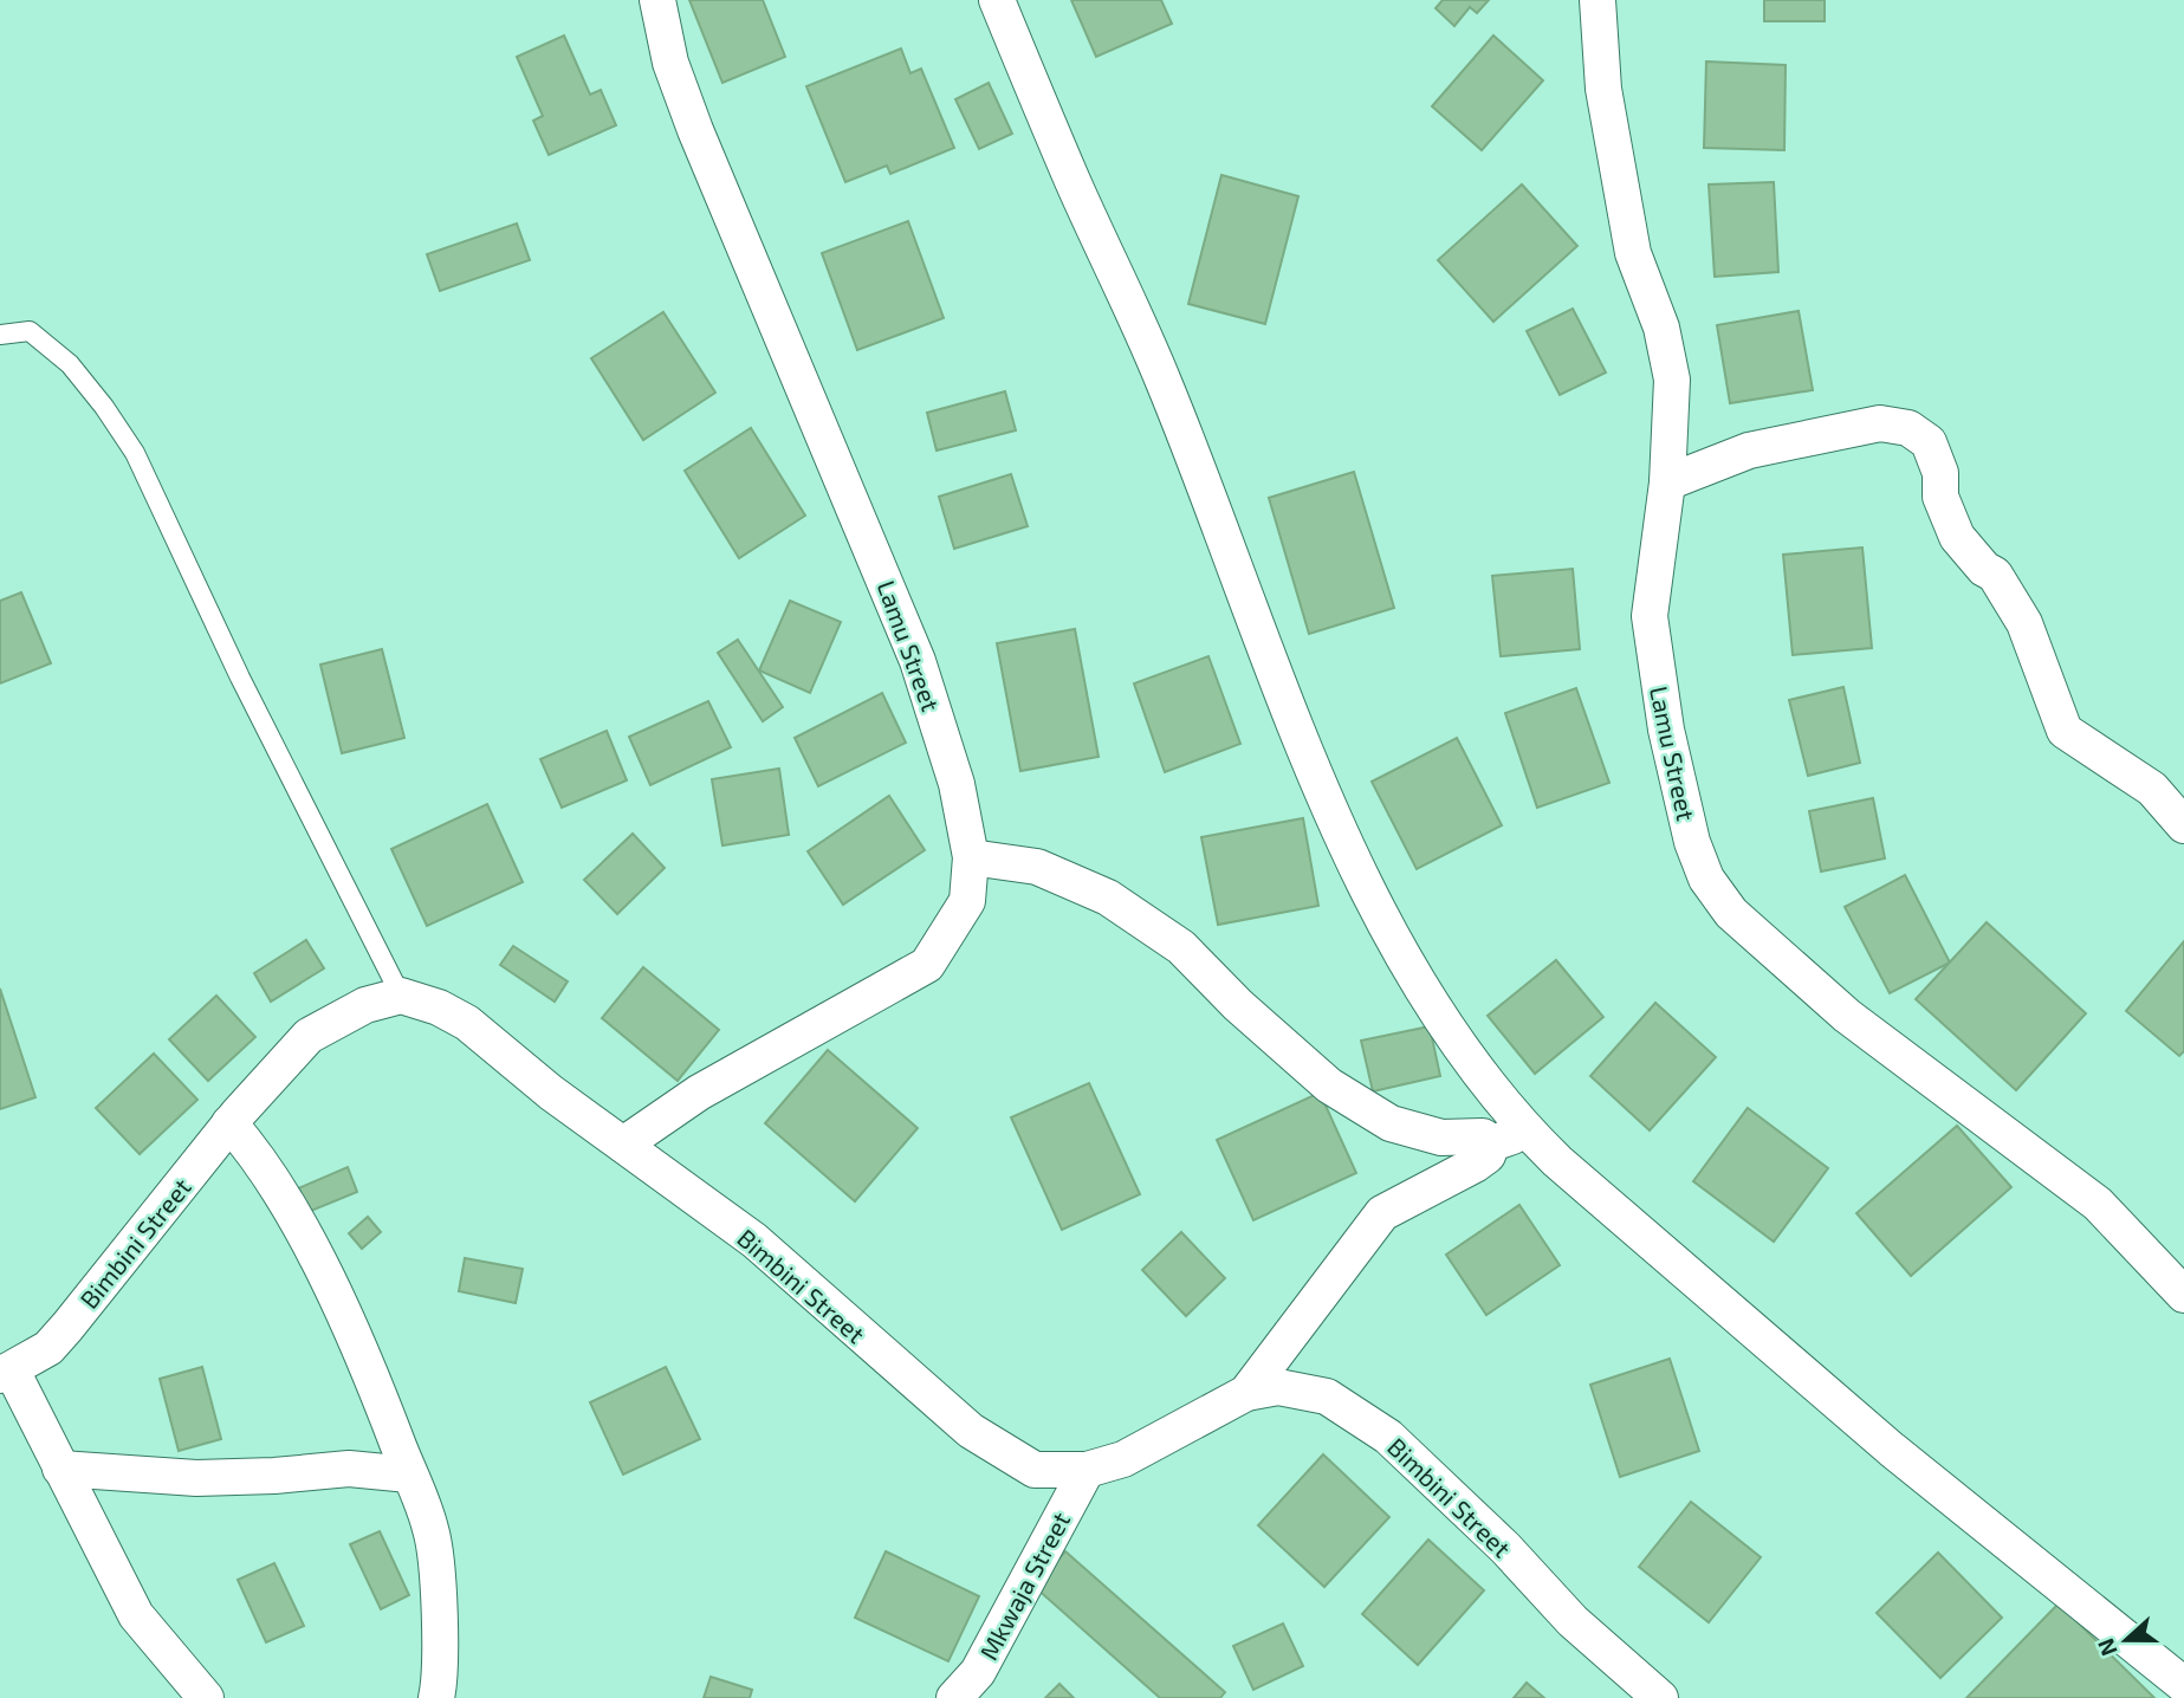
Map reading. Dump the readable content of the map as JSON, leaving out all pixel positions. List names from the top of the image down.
{
  "streets": {
    "street": ["Lamu Street", "Bimbini Street", "Mkwaja Street"]
  },
  "crossings": [
    ["Lamu Street", "Bimbini Street"],
    ["Bimbini Street", "Mkwaja Street"]
  ],
  "north": "left"
}
